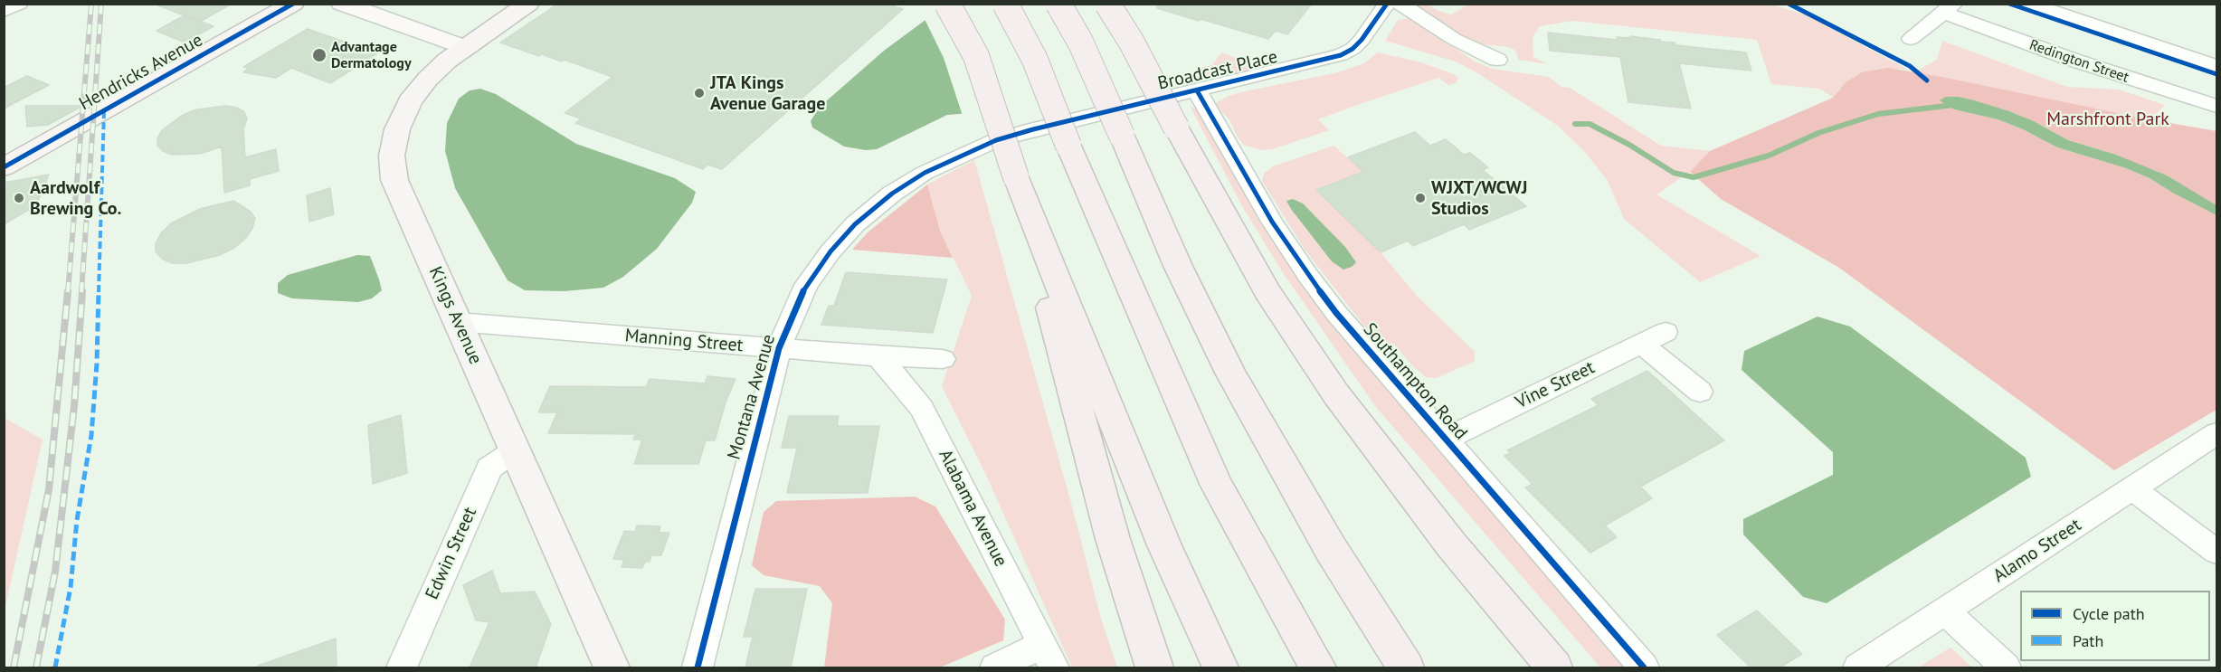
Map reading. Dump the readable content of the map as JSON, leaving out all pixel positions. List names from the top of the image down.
{
  "streets": {
    "main road": ["Hendricks Avenue", "Kings Avenue"],
    "street": [
      "Redington Street",
      "Broadcast Place",
      "Manning Street",
      "Southampton Road",
      "Vine Street",
      "Montana Avenue",
      "Alabama Avenue",
      "Alamo Street",
      "Edwin Street"
    ]
  },
  "crossings": [
    ["Broadcast Place", "Southampton Road"],
    ["Broadcast Place", "Montana Avenue"],
    ["Kings Avenue", "Manning Street"],
    ["Kings Avenue", "Edwin Street"],
    ["Manning Street", "Montana Avenue"],
    ["Manning Street", "Alabama Avenue"],
    ["Southampton Road", "Vine Street"]
  ],
  "parks": ["Marshfront Park"],
  "places": [
    "Advantage Dermatology",
    "JTA Kings Avenue Garage",
    "Aardwolf Brewing Co.",
    "WJXT/WCWJ Studios"
  ],
  "legend": ["Cycle path", "Path"]
}
